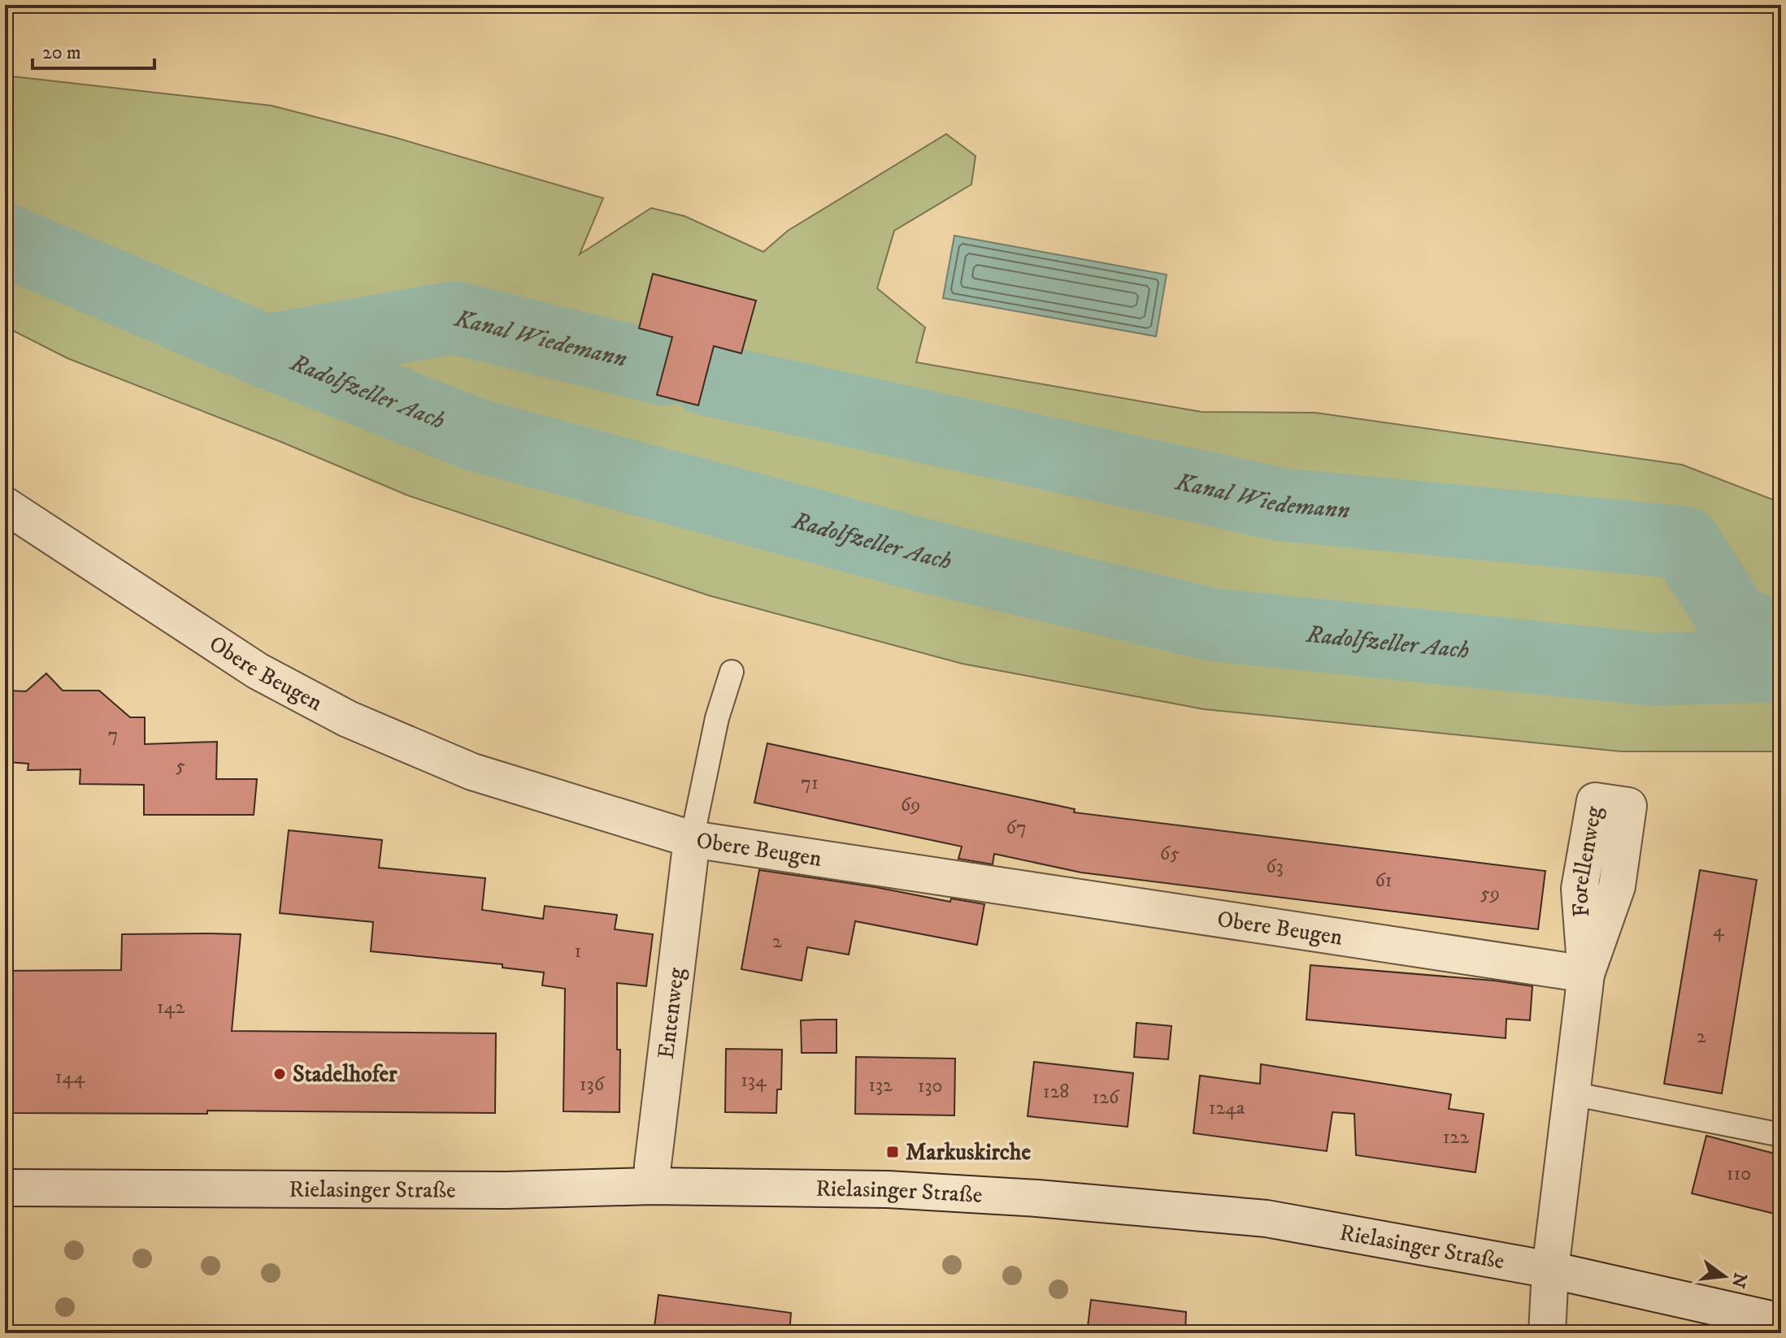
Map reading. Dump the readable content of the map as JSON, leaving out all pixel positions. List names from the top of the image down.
{
  "streets": {
    "street": ["Obere Beugen", "Entenweg", "Rielasinger Straße"]
  },
  "crossings": [
    ["Obere Beugen", "Entenweg"],
    ["Entenweg", "Rielasinger Straße"]
  ],
  "water": ["Kanal Wiedemann", "Radolfzeller Aach"],
  "places": {
    "other": ["Stadelhofer"],
    "transit": ["Markuskirche"]
  },
  "house_numbers": [
    "7",
    "5",
    "71",
    "69",
    "67",
    "65",
    "63",
    "61",
    "59",
    "4",
    "2",
    "1",
    "142",
    "2",
    "144",
    "134",
    "136",
    "132",
    "130",
    "128",
    "126",
    "124a",
    "122",
    "110"
  ],
  "scale_bar": "20 m",
  "north": "right"
}
